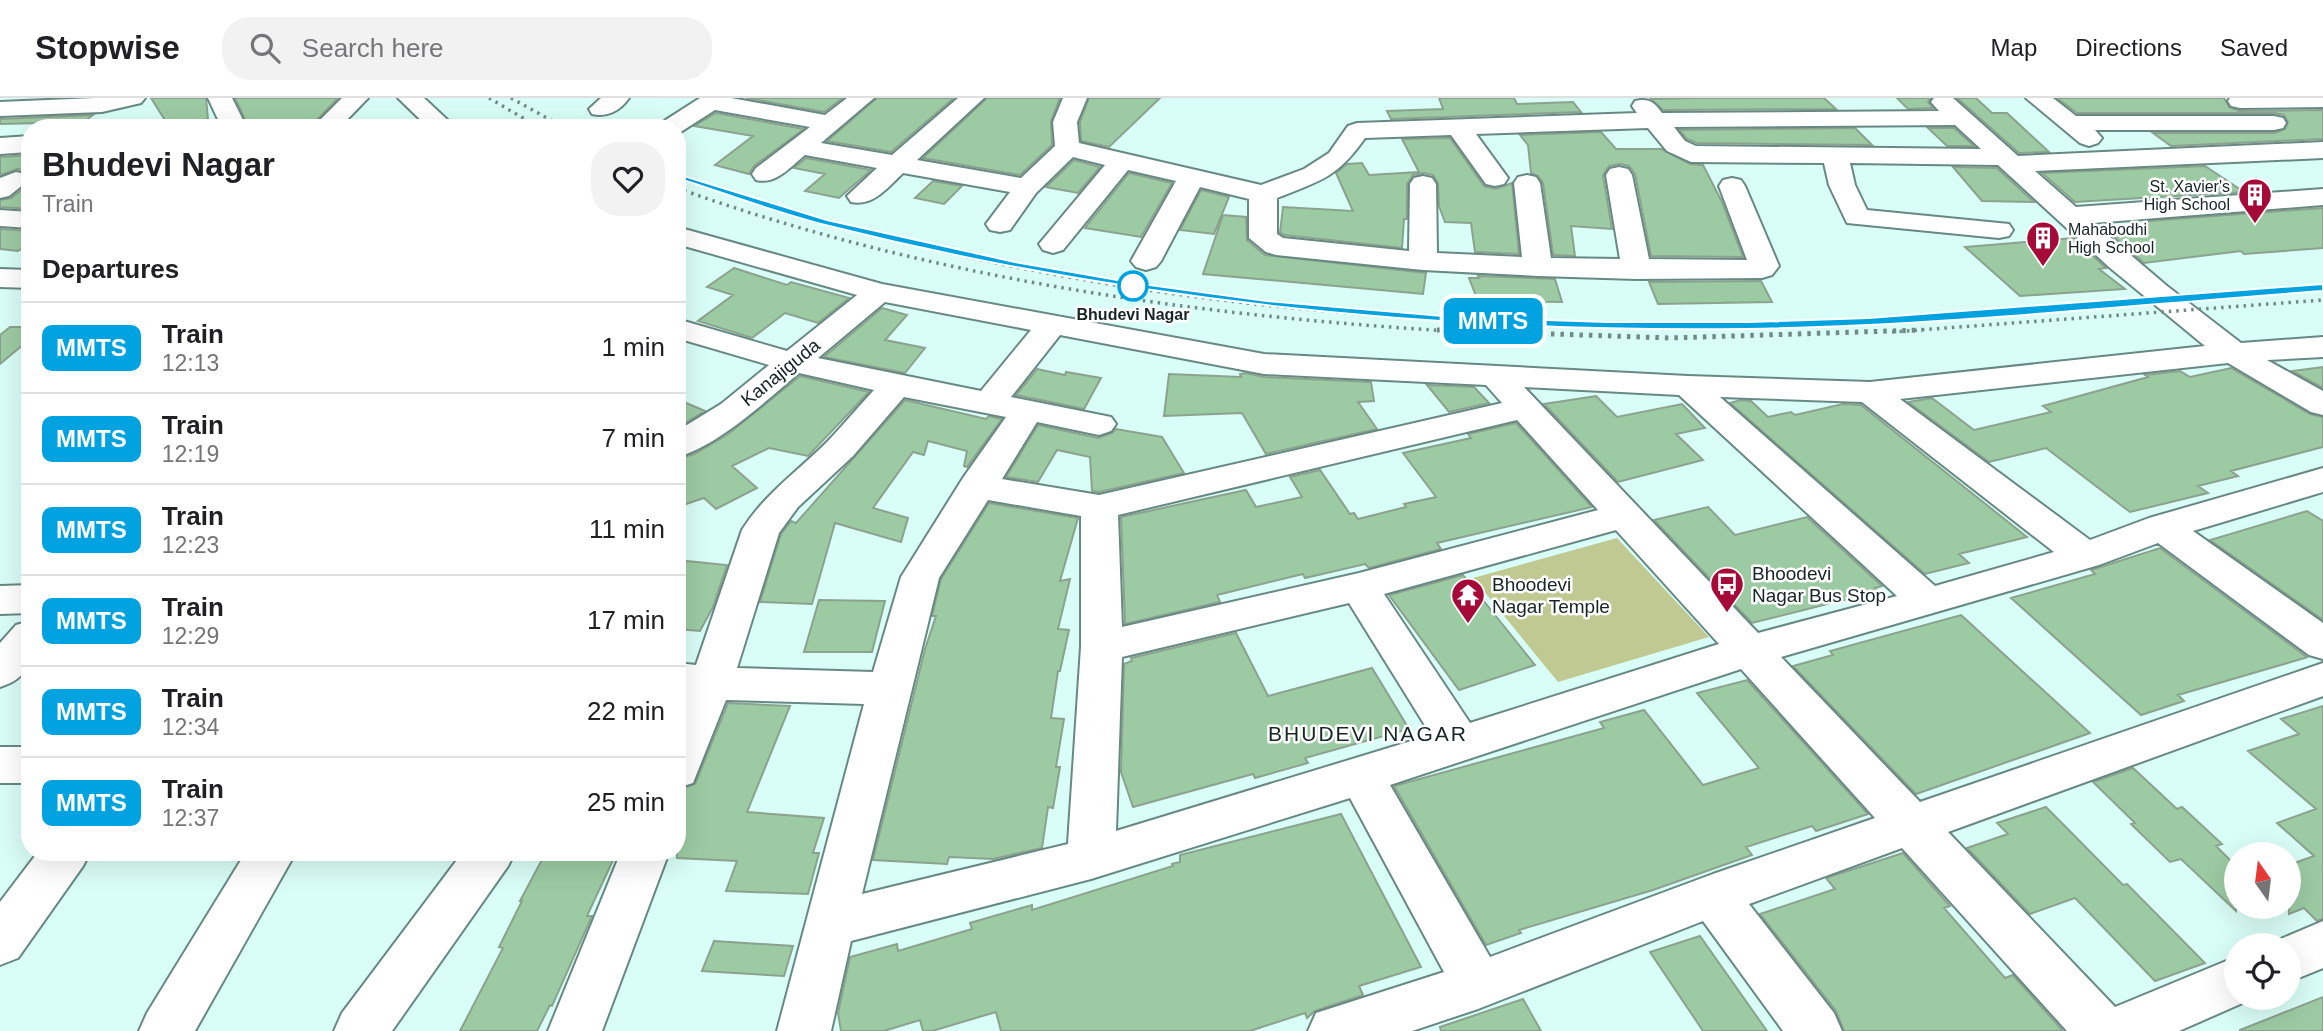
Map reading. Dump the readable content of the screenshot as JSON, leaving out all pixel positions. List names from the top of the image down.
{
  "streets": {
    "street": ["Kanajiguda"]
  },
  "districts": ["BHUDEVI NAGAR"],
  "places": {
    "building": ["St. Xavier's High School", "Mahabodhi High School"],
    "other": ["Bhudevi Nagar"],
    "bus stop": ["Bhoodevi Nagar Bus Stop"],
    "temple": ["Bhoodevi Nagar Temple"]
  },
  "north": "top",
  "page": {
    "header": "Stopwise",
    "search": "Search here",
    "nav": ["Map", "Directions", "Saved"],
    "on_map": "MMTS",
    "heading": [
      ["Bhudevi Nagar", "Train"],
      "Departures"
    ],
    "list": [
      {
        "mark": "MMTS",
        "name": "Train",
        "note": "12:13",
        "value": "1 min"
      },
      {
        "mark": "MMTS",
        "name": "Train",
        "note": "12:19",
        "value": "7 min"
      },
      {
        "mark": "MMTS",
        "name": "Train",
        "note": "12:23",
        "value": "11 min"
      },
      {
        "mark": "MMTS",
        "name": "Train",
        "note": "12:29",
        "value": "17 min"
      },
      {
        "mark": "MMTS",
        "name": "Train",
        "note": "12:34",
        "value": "22 min"
      },
      {
        "mark": "MMTS",
        "name": "Train",
        "note": "12:37",
        "value": "25 min"
      }
    ]
  }
}
